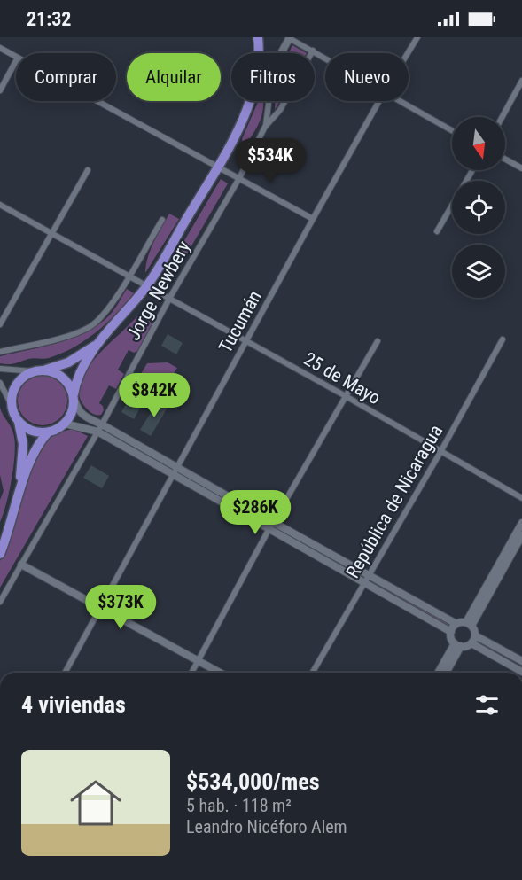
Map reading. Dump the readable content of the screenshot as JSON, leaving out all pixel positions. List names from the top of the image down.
{
  "streets": {
    "street": [
      "Jorge Newbery",
      "Tucumán",
      "25 de Mayo",
      "República de Nicaragua"
    ]
  },
  "crossings": [
    ["Jorge Newbery", "25 de Mayo"],
    ["Tucumán", "25 de Mayo"],
    ["25 de Mayo", "República de Nicaragua"]
  ],
  "north": "bottom",
  "page": {
    "status": "21:32",
    "chip": [
      "Comprar",
      "Alquilar",
      "Filtros",
      "Nuevo"
    ],
    "price": [
      "$534K",
      "$842K",
      "$286K",
      "$373K"
    ],
    "heading": "4 viviendas",
    "list": [
      {
        "name": "$534,000/mes",
        "note": "5 hab. · 118 m² · Leandro Nicéforo Alem"
      }
    ]
  }
}
